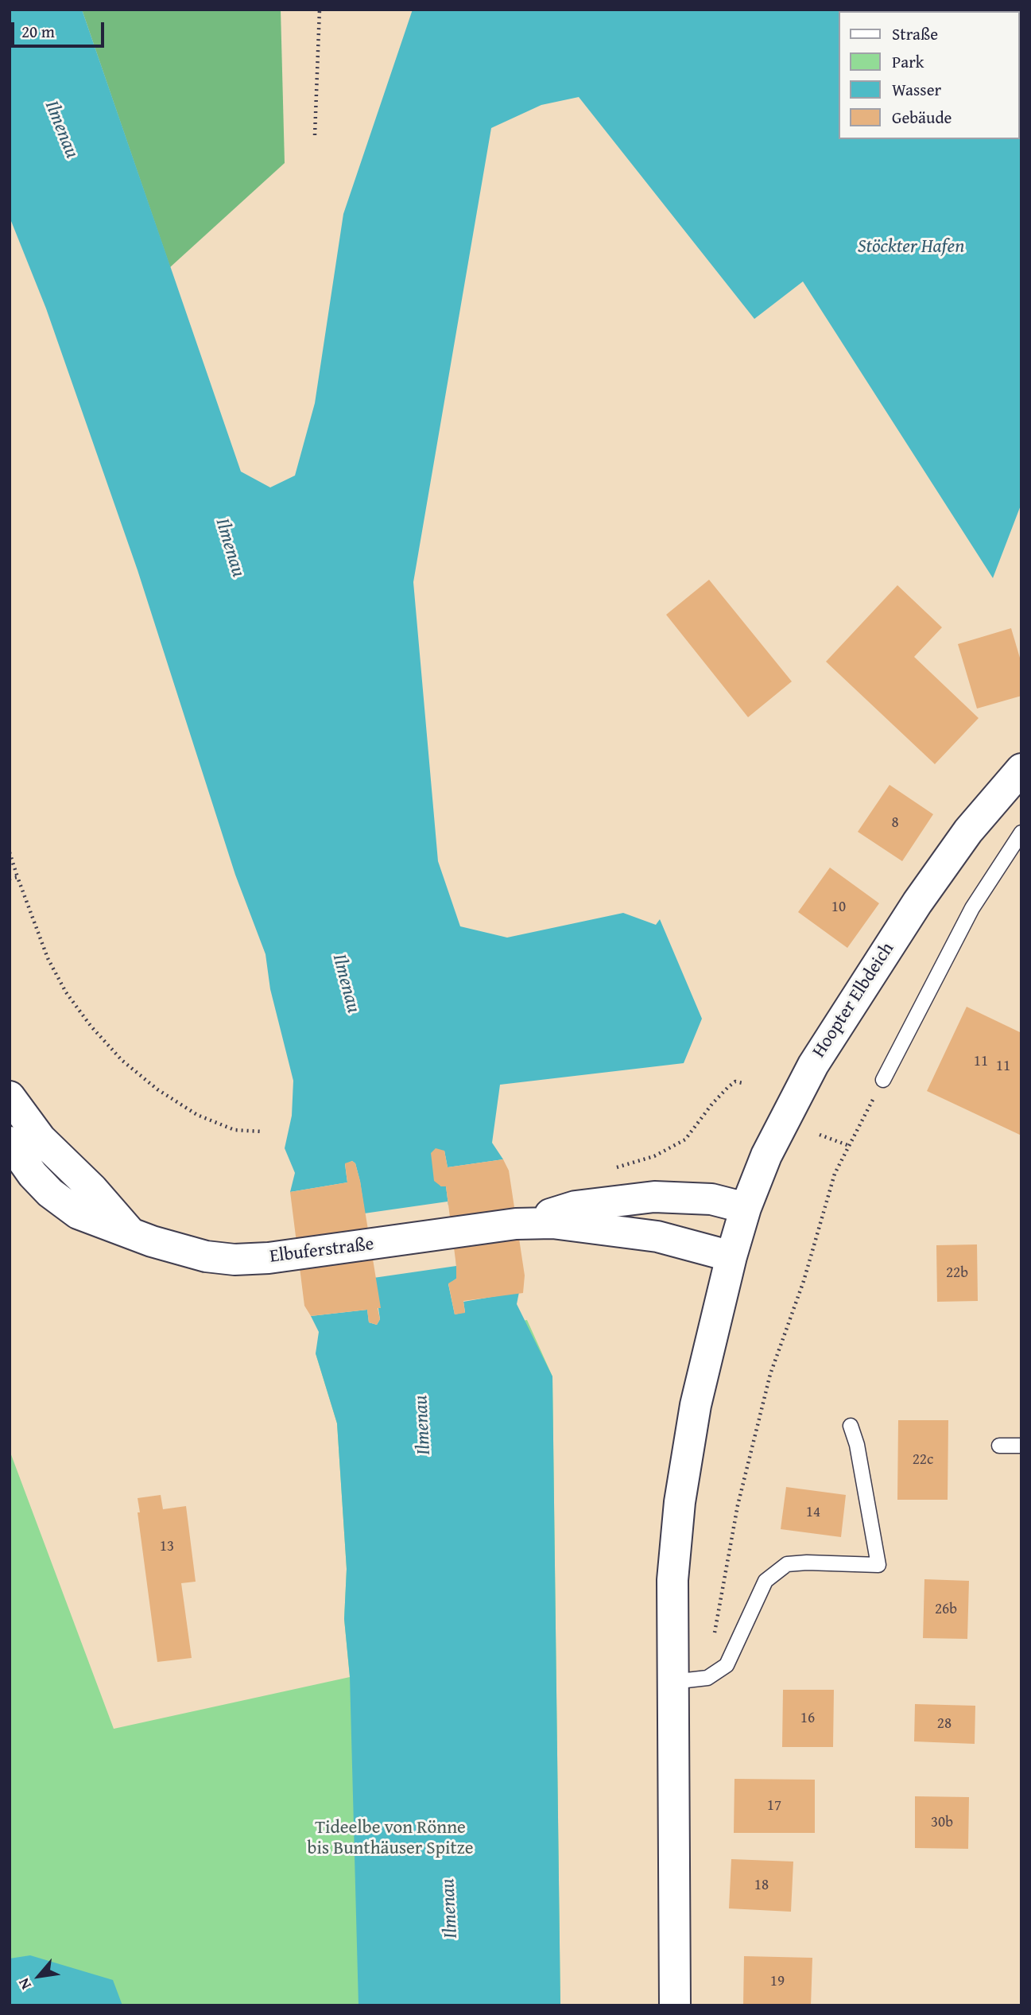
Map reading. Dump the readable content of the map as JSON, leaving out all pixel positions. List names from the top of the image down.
{
  "streets": {
    "street": ["Hoopter Elbdeich", "Elbuferstraße"]
  },
  "crossings": [
    ["Hoopter Elbdeich", "Elbuferstraße"]
  ],
  "water": ["Ilmenau", "Stöckter Hafen"],
  "parks": ["Tideelbe von Rönne bis Bunthäuser Spitze"],
  "house_numbers": [
    "8",
    "10",
    "11",
    "11",
    "22b",
    "22c",
    "14",
    "13",
    "26b",
    "16",
    "28",
    "17",
    "30b",
    "18",
    "19"
  ],
  "legend": [
    "Straße",
    "Park",
    "Wasser",
    "Gebäude"
  ],
  "scale_bar": "20 m",
  "north": "bottom left"
}
